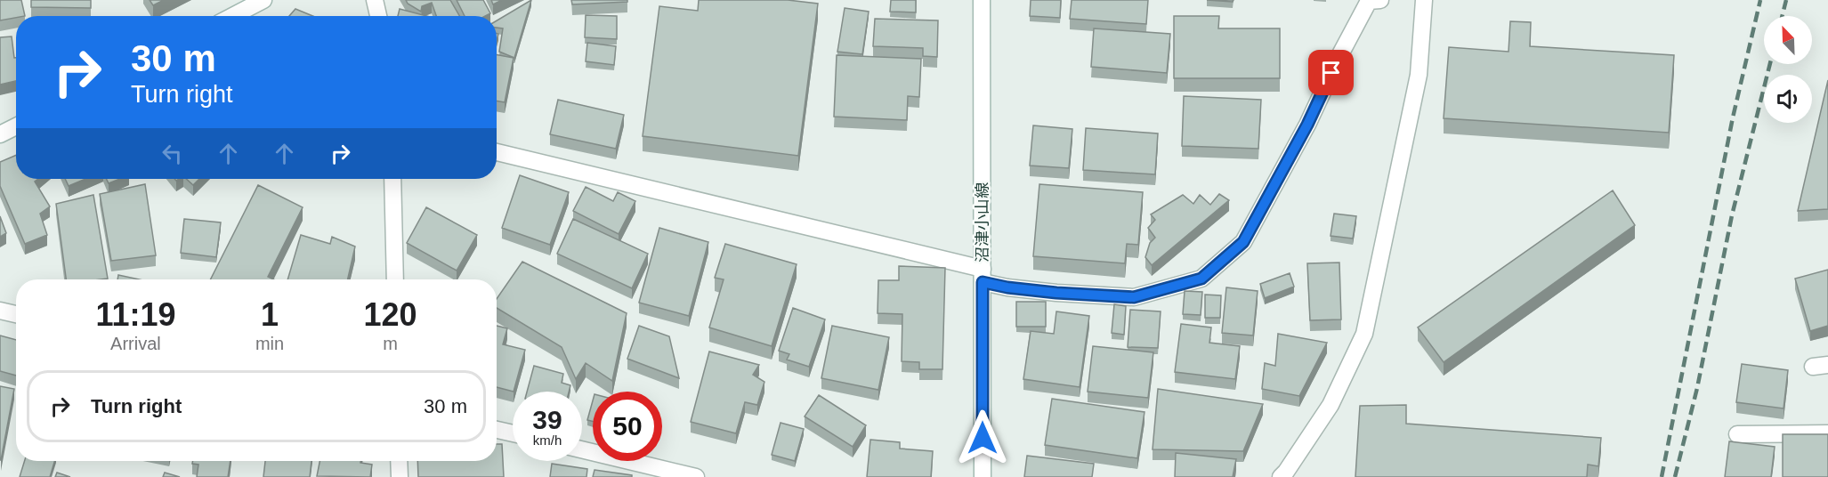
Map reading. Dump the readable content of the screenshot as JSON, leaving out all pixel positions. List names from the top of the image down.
{
  "streets": {
    "street": ["沼津小山線"]
  },
  "north": "top left",
  "page": {
    "turn": ["30 m", "Turn right"],
    "eta": [
      "11:19",
      "Arrival",
      "1",
      "min",
      "120",
      "m"
    ],
    "list": [
      {
        "name": "Turn right",
        "value": "30 m"
      }
    ],
    "speed": "39 km/h",
    "limit": "50"
  }
}
